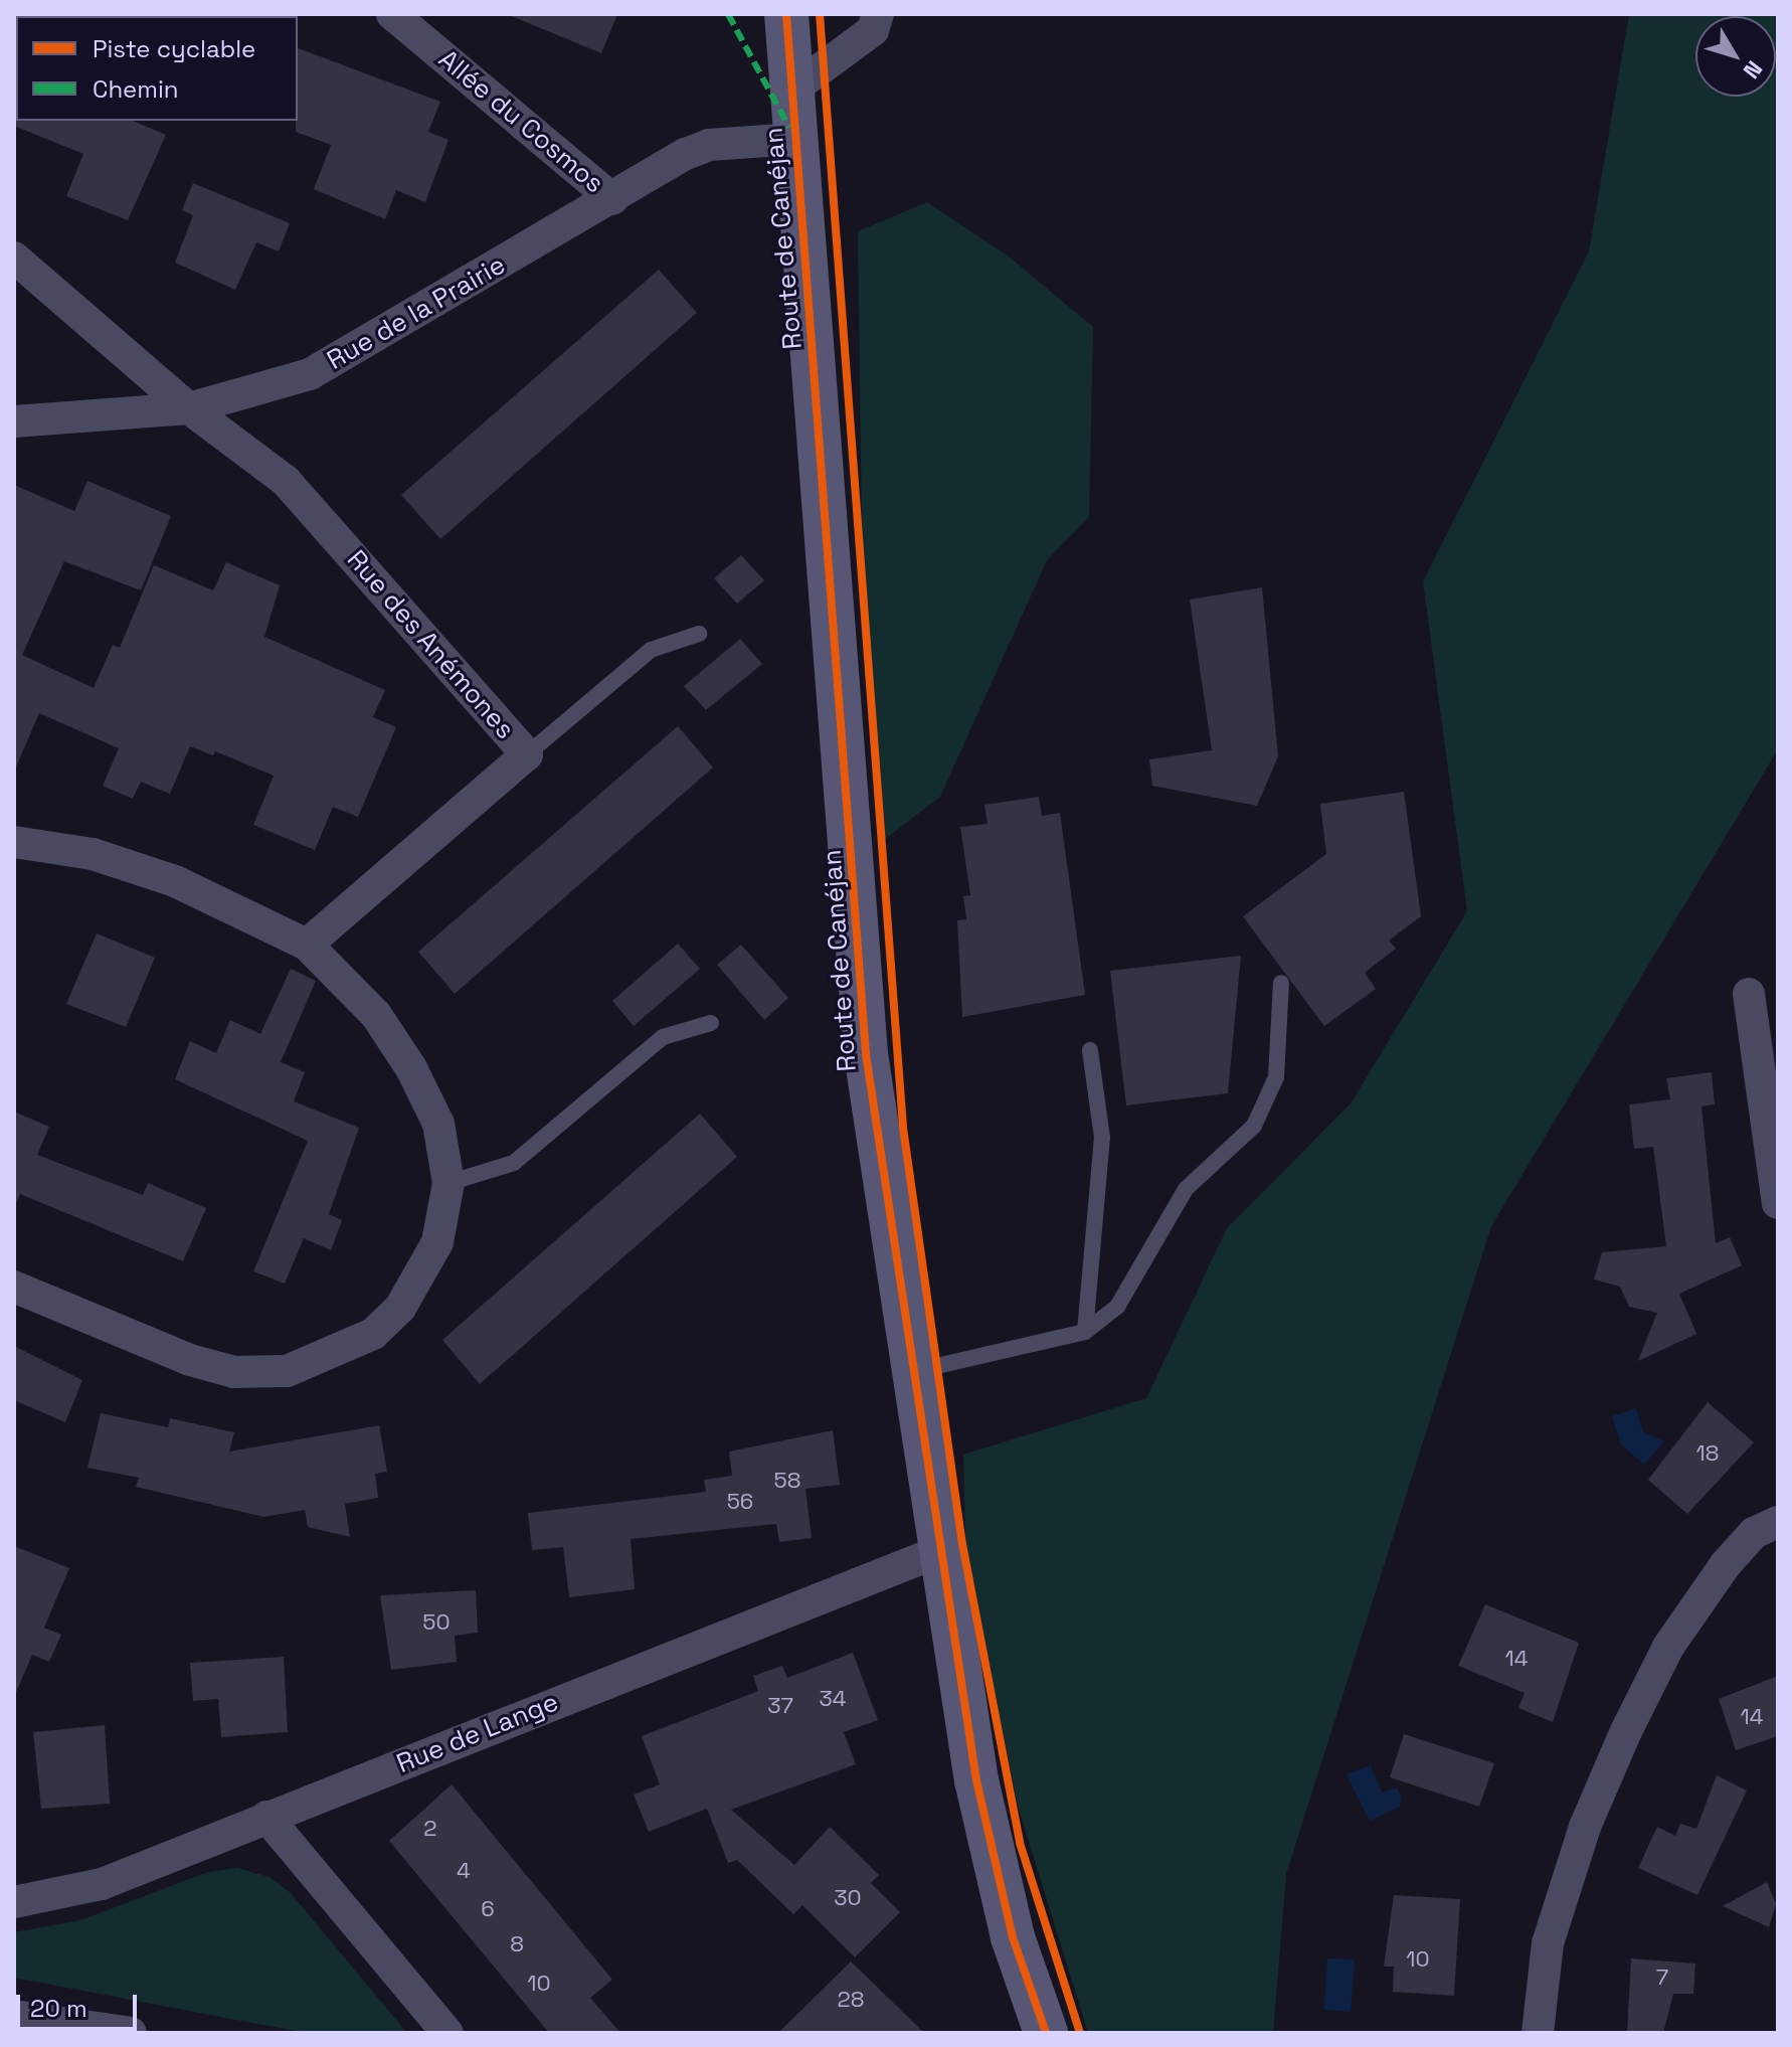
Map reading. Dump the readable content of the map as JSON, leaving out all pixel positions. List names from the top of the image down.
{
  "streets": {
    "street": [
      "Allée du Cosmos",
      "Route de Canéjan",
      "Rue de la Prairie",
      "Rue des Anémones",
      "Rue de Lange"
    ]
  },
  "crossings": [
    ["Allée du Cosmos", "Rue de la Prairie"],
    ["Route de Canéjan", "Rue de la Prairie"],
    ["Route de Canéjan", "Rue de Lange"],
    ["Rue de la Prairie", "Rue des Anémones"]
  ],
  "house_numbers": [
    "18",
    "58",
    "56",
    "50",
    "14",
    "34",
    "37",
    "14",
    "2",
    "4",
    "30",
    "6",
    "8",
    "10",
    "7",
    "10",
    "28"
  ],
  "legend": ["Piste cyclable", "Chemin"],
  "scale_bar": "20 m",
  "north": "bottom right"
}
